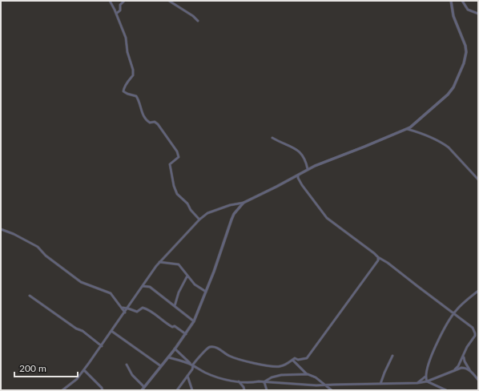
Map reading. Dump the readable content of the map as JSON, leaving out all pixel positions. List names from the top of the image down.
{
  "scale_bar": "200 m"
}
